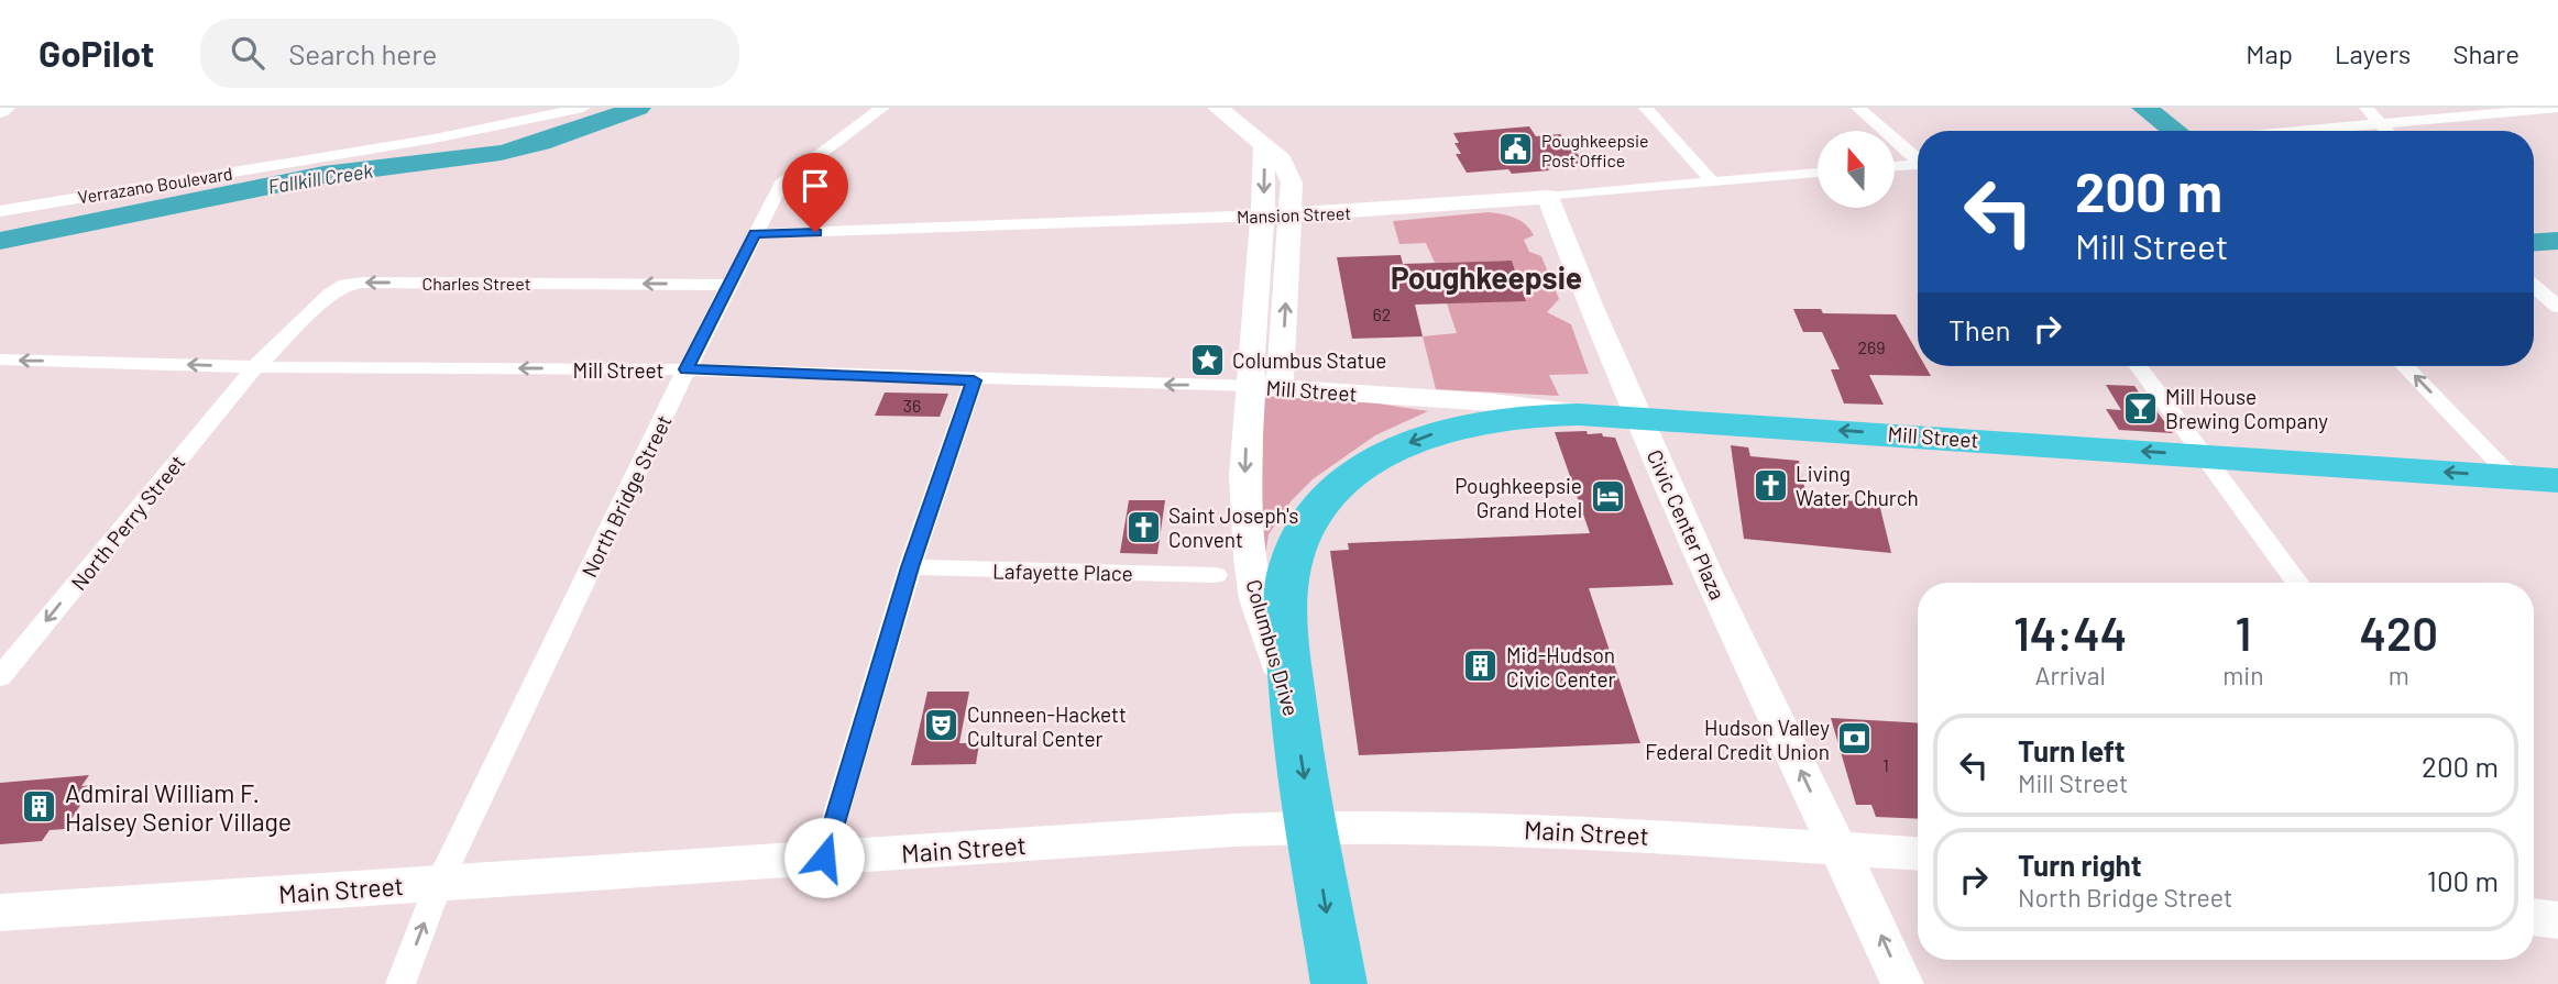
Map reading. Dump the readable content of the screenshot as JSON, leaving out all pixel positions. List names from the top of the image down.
{
  "streets": {
    "highway": ["Mill Street", "Columbus Drive"],
    "street": [
      "Verrazano Boulevard",
      "Mansion Street",
      "Charles Street",
      "North Bridge Street",
      "North Perry Street",
      "Civic Center Plaza",
      "Lafayette Place",
      "Main Street"
    ]
  },
  "crossings": [
    ["Mansion Street", "North Bridge Street"],
    ["Mansion Street", "Civic Center Plaza"],
    ["Mansion Street", "Columbus Drive"],
    ["Charles Street", "Mill Street"],
    ["Charles Street", "North Bridge Street"],
    ["Charles Street", "North Perry Street"],
    ["Mill Street", "North Bridge Street"],
    ["Mill Street", "North Perry Street"],
    ["Mill Street", "Civic Center Plaza"],
    ["Mill Street", "Columbus Drive"],
    ["North Bridge Street", "Main Street"],
    ["Civic Center Plaza", "Main Street"],
    ["Columbus Drive", "Main Street"]
  ],
  "one_way": [
    "Charles Street",
    "Mill Street",
    "North Perry Street",
    "Civic Center Plaza"
  ],
  "districts": ["Poughkeepsie"],
  "water": ["Fallkill Creek"],
  "places": {
    "public building": ["Poughkeepsie Post Office"],
    "place": ["Columbus Statue"],
    "bar": ["Mill House Brewing Company"],
    "church": ["Living Water Church", "Saint Joseph's Convent"],
    "hotel": ["Poughkeepsie Grand Hotel"],
    "building": ["Mid-Hudson Civic Center", "Admiral William F. Halsey Senior Village"],
    "theatre": ["Cunneen-Hackett Cultural Center"],
    "bank": ["Hudson Valley Federal Credit Union"]
  },
  "house_numbers": [
    "62",
    "269",
    "36",
    "1"
  ],
  "north": "top",
  "page": {
    "header": "GoPilot",
    "search": "Search here",
    "nav": ["Map", "Layers", "Share"],
    "turn": ["200 m", "Mill Street"],
    "then": "Then",
    "eta": [
      "14:44",
      "Arrival",
      "1",
      "min",
      "420",
      "m"
    ],
    "list": [
      {
        "name": "Turn left",
        "note": "Mill Street",
        "value": "200 m"
      },
      {
        "name": "Turn right",
        "note": "North Bridge Street",
        "value": "100 m"
      }
    ]
  }
}
